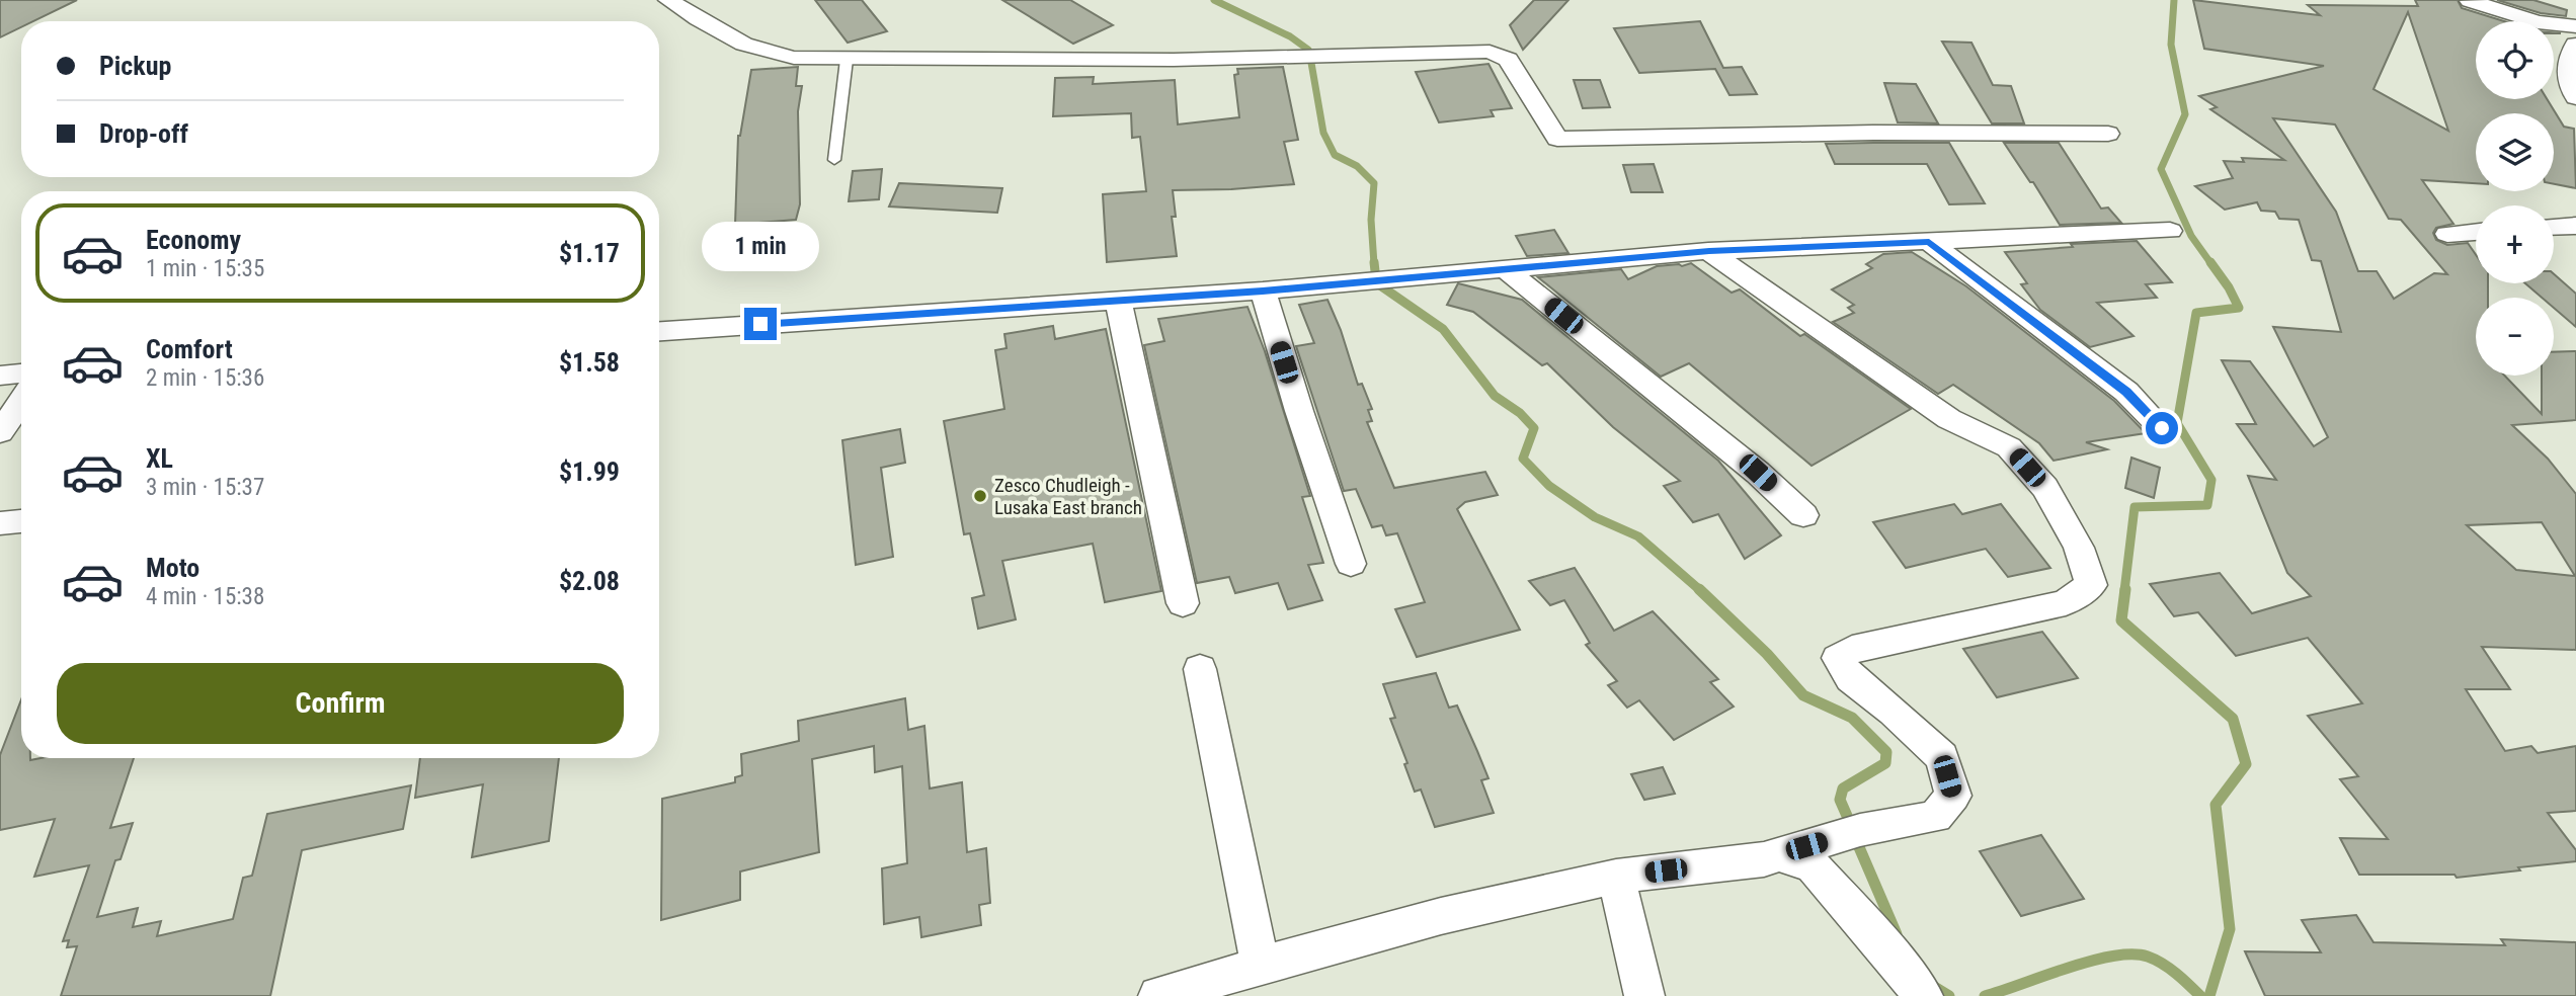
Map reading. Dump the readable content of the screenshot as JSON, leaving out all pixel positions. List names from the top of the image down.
{
  "places": ["Zesco Chudleigh - Lusaka East branch"],
  "page": {
    "map_buttons": ["+", "−"],
    "banner": ["Pickup", "Drop-off"],
    "list": [
      {
        "name": "Economy",
        "note": "1 min · 15:35",
        "value": "$1.17"
      },
      {
        "name": "Comfort",
        "note": "2 min · 15:36",
        "value": "$1.58"
      },
      {
        "name": "XL",
        "note": "3 min · 15:37",
        "value": "$1.99"
      },
      {
        "name": "Moto",
        "note": "4 min · 15:38",
        "value": "$2.08"
      }
    ],
    "bubble": "1 min",
    "buttons": "Confirm"
  }
}
